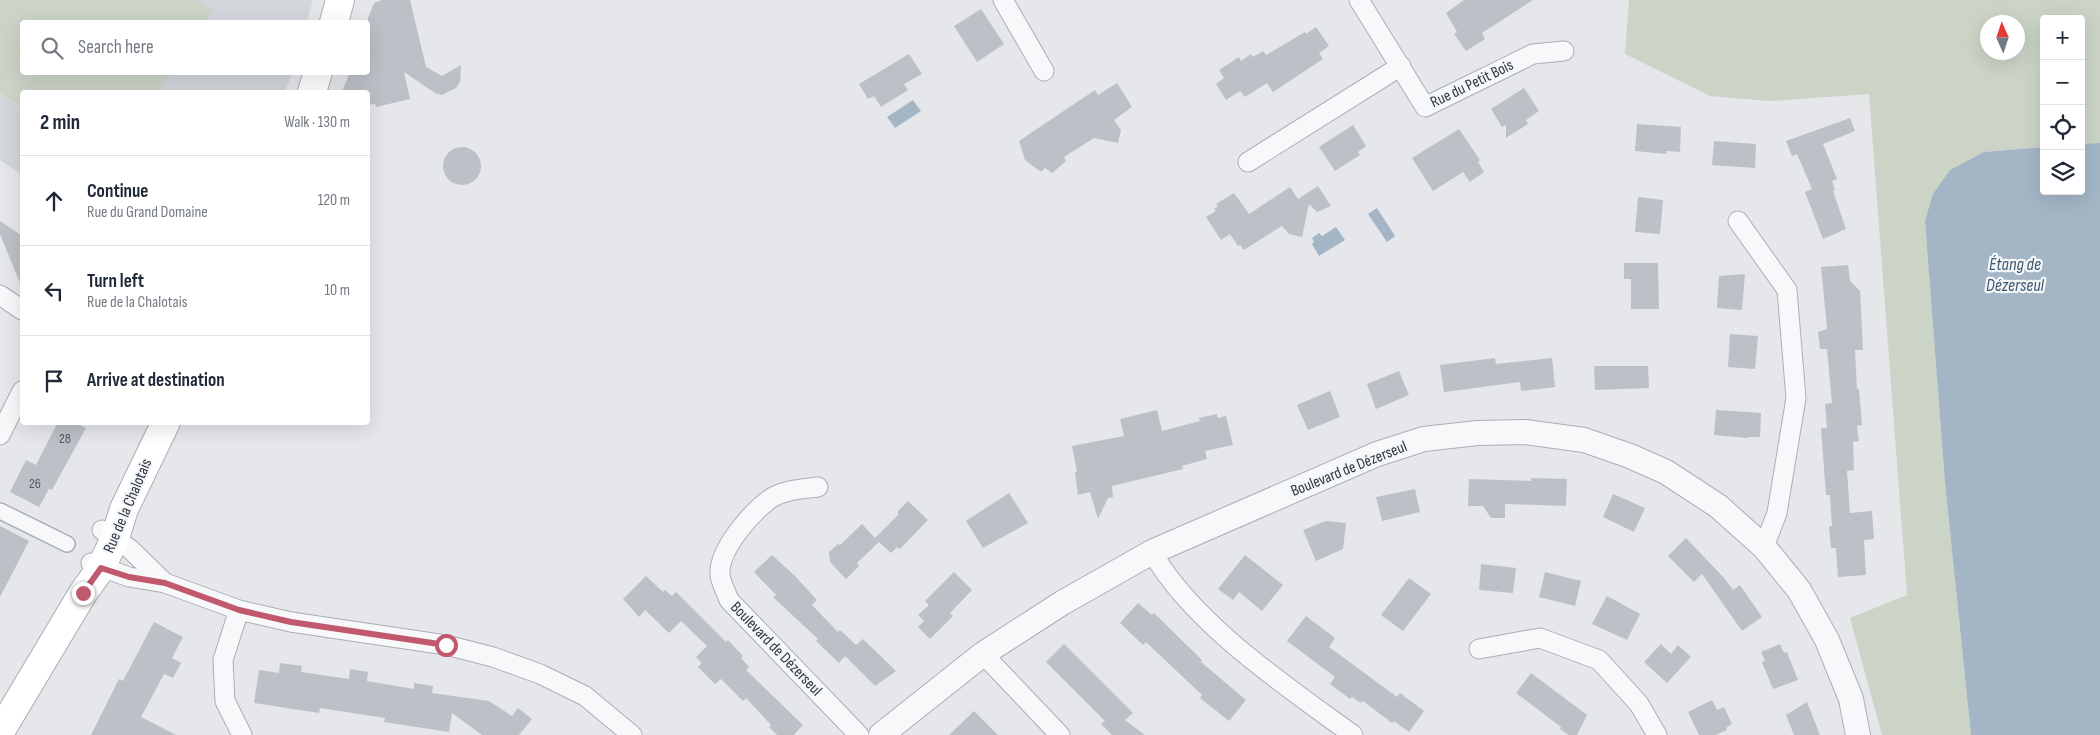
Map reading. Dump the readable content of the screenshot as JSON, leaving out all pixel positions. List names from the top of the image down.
{
  "streets": {
    "main road": ["Rue de la Chalotais"],
    "street": ["Rue du Petit Bois", "Boulevard de Dézerseul"]
  },
  "water": ["Étang de Dézerseul"],
  "house_numbers": ["28", "26"],
  "north": "top",
  "page": {
    "map_buttons": ["+", "−"],
    "search": "Search here",
    "heading": ["2 min", "Walk · 130 m"],
    "list": [
      ["Continue", "Rue du Grand Domaine", "120 m"],
      ["Turn left", "Rue de la Chalotais", "10 m"],
      "Arrive at destination"
    ]
  }
}
